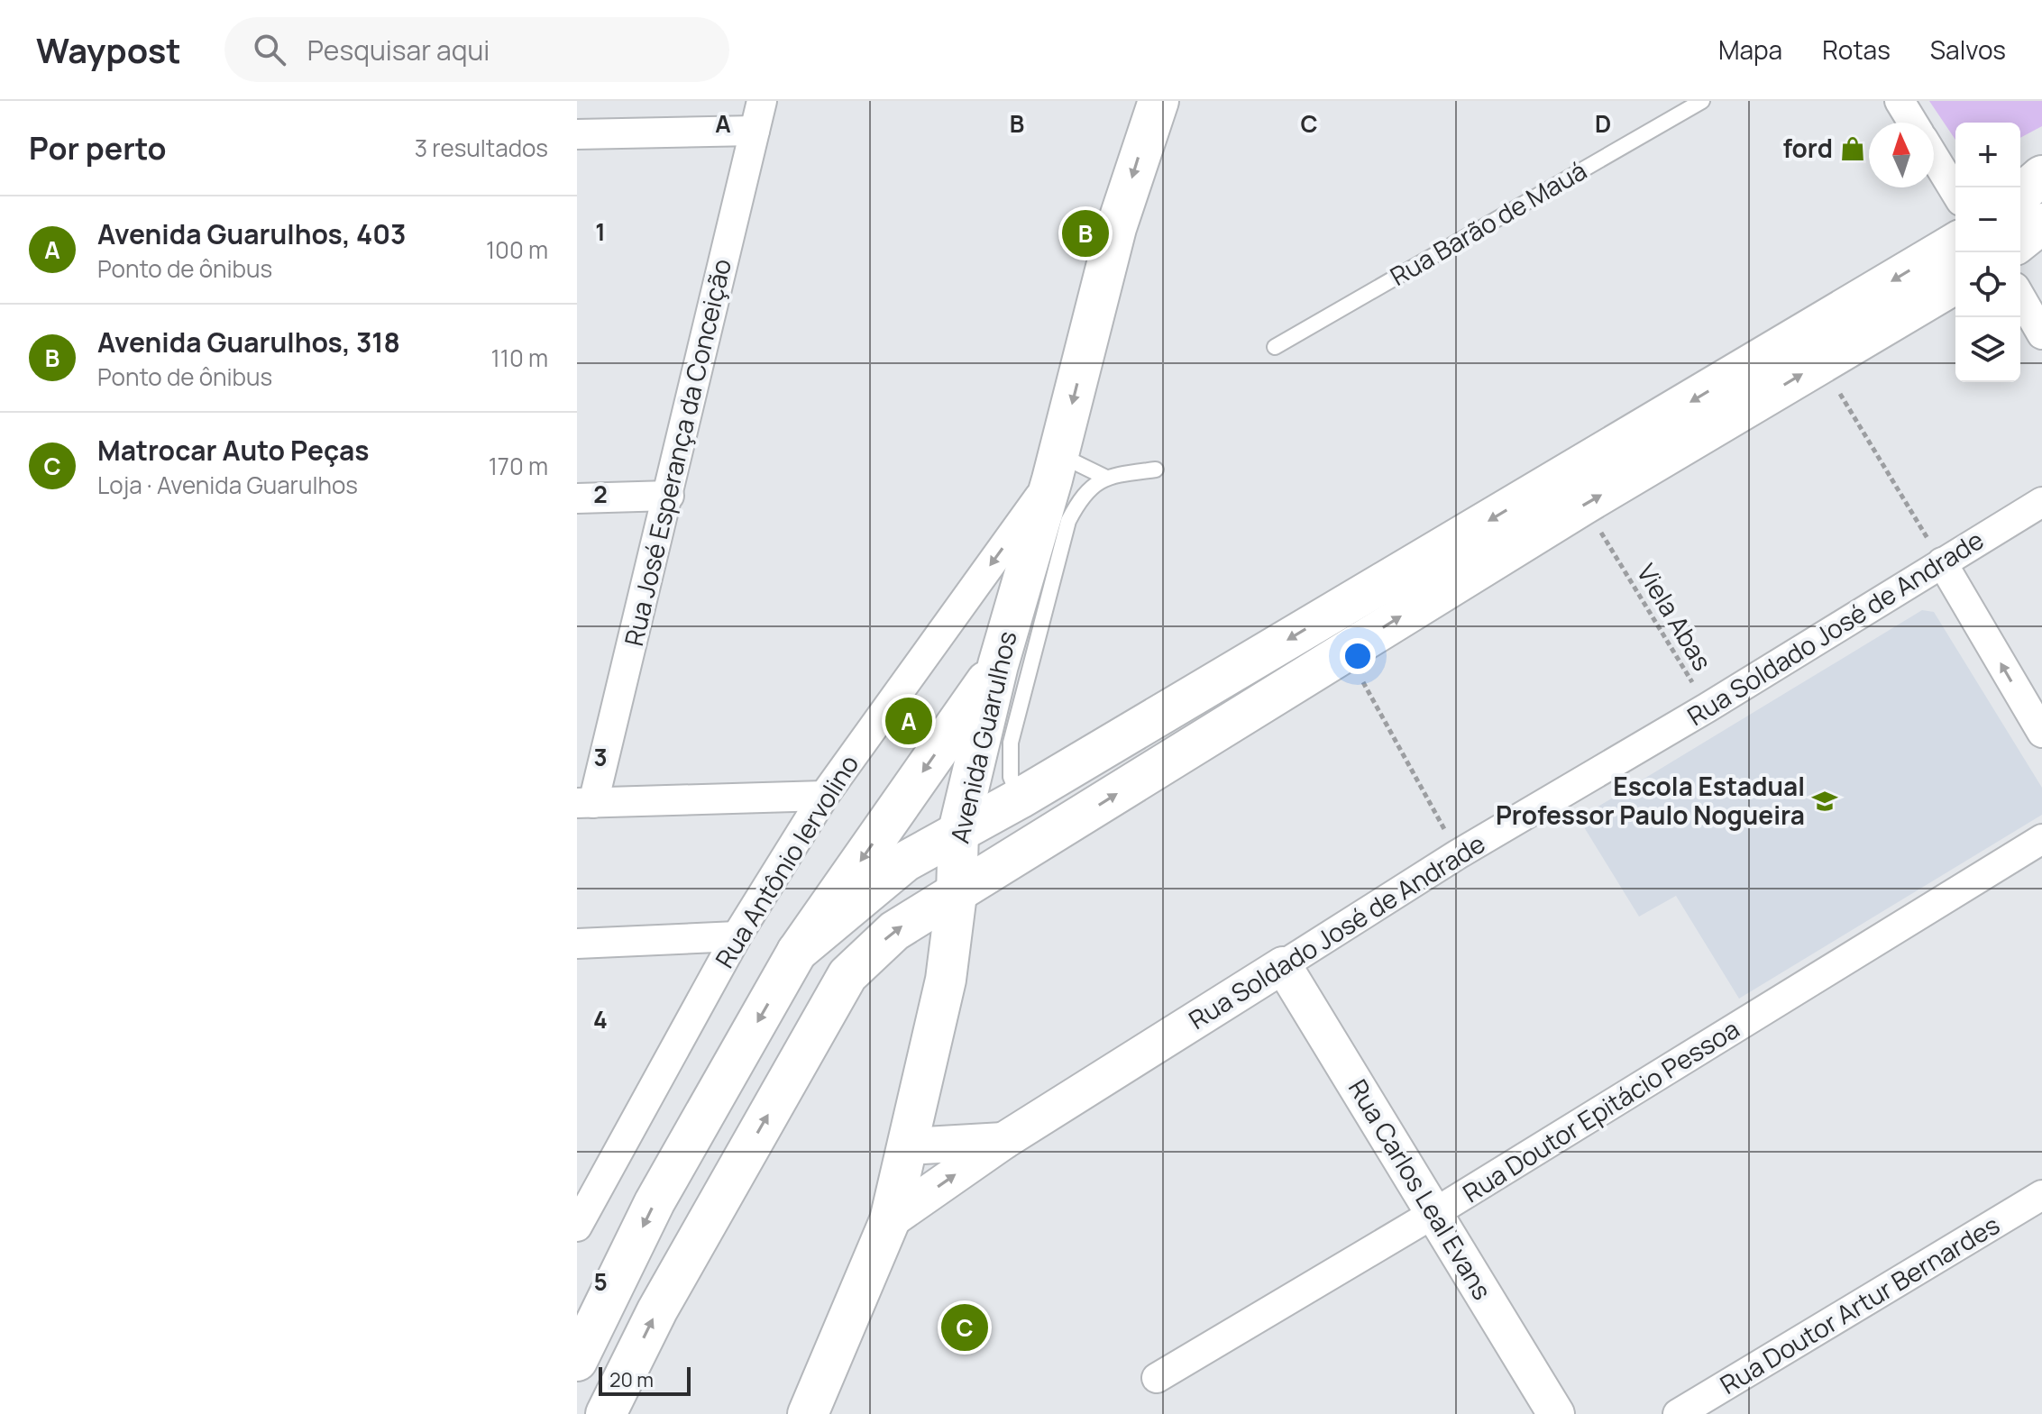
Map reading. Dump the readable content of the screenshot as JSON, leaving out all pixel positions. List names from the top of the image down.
{
  "streets": {
    "main road": ["Avenida Guarulhos"],
    "street": [
      "Rua José Esperança da Conceição",
      "Rua Soldado José de Andrade",
      "Rua Antônio Iervolino",
      "Rua Doutor Epitácio Pessoa",
      "Rua Carlos Leal Evans",
      "Rua Doutor Artur Bernardes"
    ],
    "lane": ["Rua Barão de Mauá"],
    "path": ["Viela Abas"]
  },
  "crossings": [
    ["Viela Abas", "Rua Soldado José de Andrade"],
    ["Rua Soldado José de Andrade", "Avenida Guarulhos"],
    ["Rua Soldado José de Andrade", "Rua Carlos Leal Evans"],
    ["Avenida Guarulhos", "Rua Antônio Iervolino"],
    ["Rua Doutor Epitácio Pessoa", "Rua Carlos Leal Evans"]
  ],
  "one_way": ["Rua Antônio Iervolino"],
  "places": {
    "shop": ["ford"],
    "school or university": ["Escola Estadual Professor Paulo Nogueira"]
  },
  "scale_bar": "20 m",
  "north": "top",
  "page": {
    "header": "Waypost",
    "search": "Pesquisar aqui",
    "nav": ["Mapa", "Rotas", "Salvos"],
    "heading": ["Por perto", "3 resultados"],
    "map_buttons": ["+", "−"],
    "list": [
      {
        "mark": "A",
        "name": "Avenida Guarulhos, 403",
        "note": "Ponto de ônibus",
        "value": "100 m"
      },
      {
        "mark": "B",
        "name": "Avenida Guarulhos, 318",
        "note": "Ponto de ônibus",
        "value": "110 m"
      },
      {
        "mark": "C",
        "name": "Matrocar Auto Peças",
        "note": "Loja · Avenida Guarulhos",
        "value": "170 m"
      }
    ],
    "pins": ["B", "A", "C"],
    "scale": "20 m"
  },
  "grid": {
    "columns": [
      "A",
      "B",
      "C",
      "D"
    ],
    "rows": [
      "1",
      "2",
      "3",
      "4",
      "5"
    ]
  }
}
